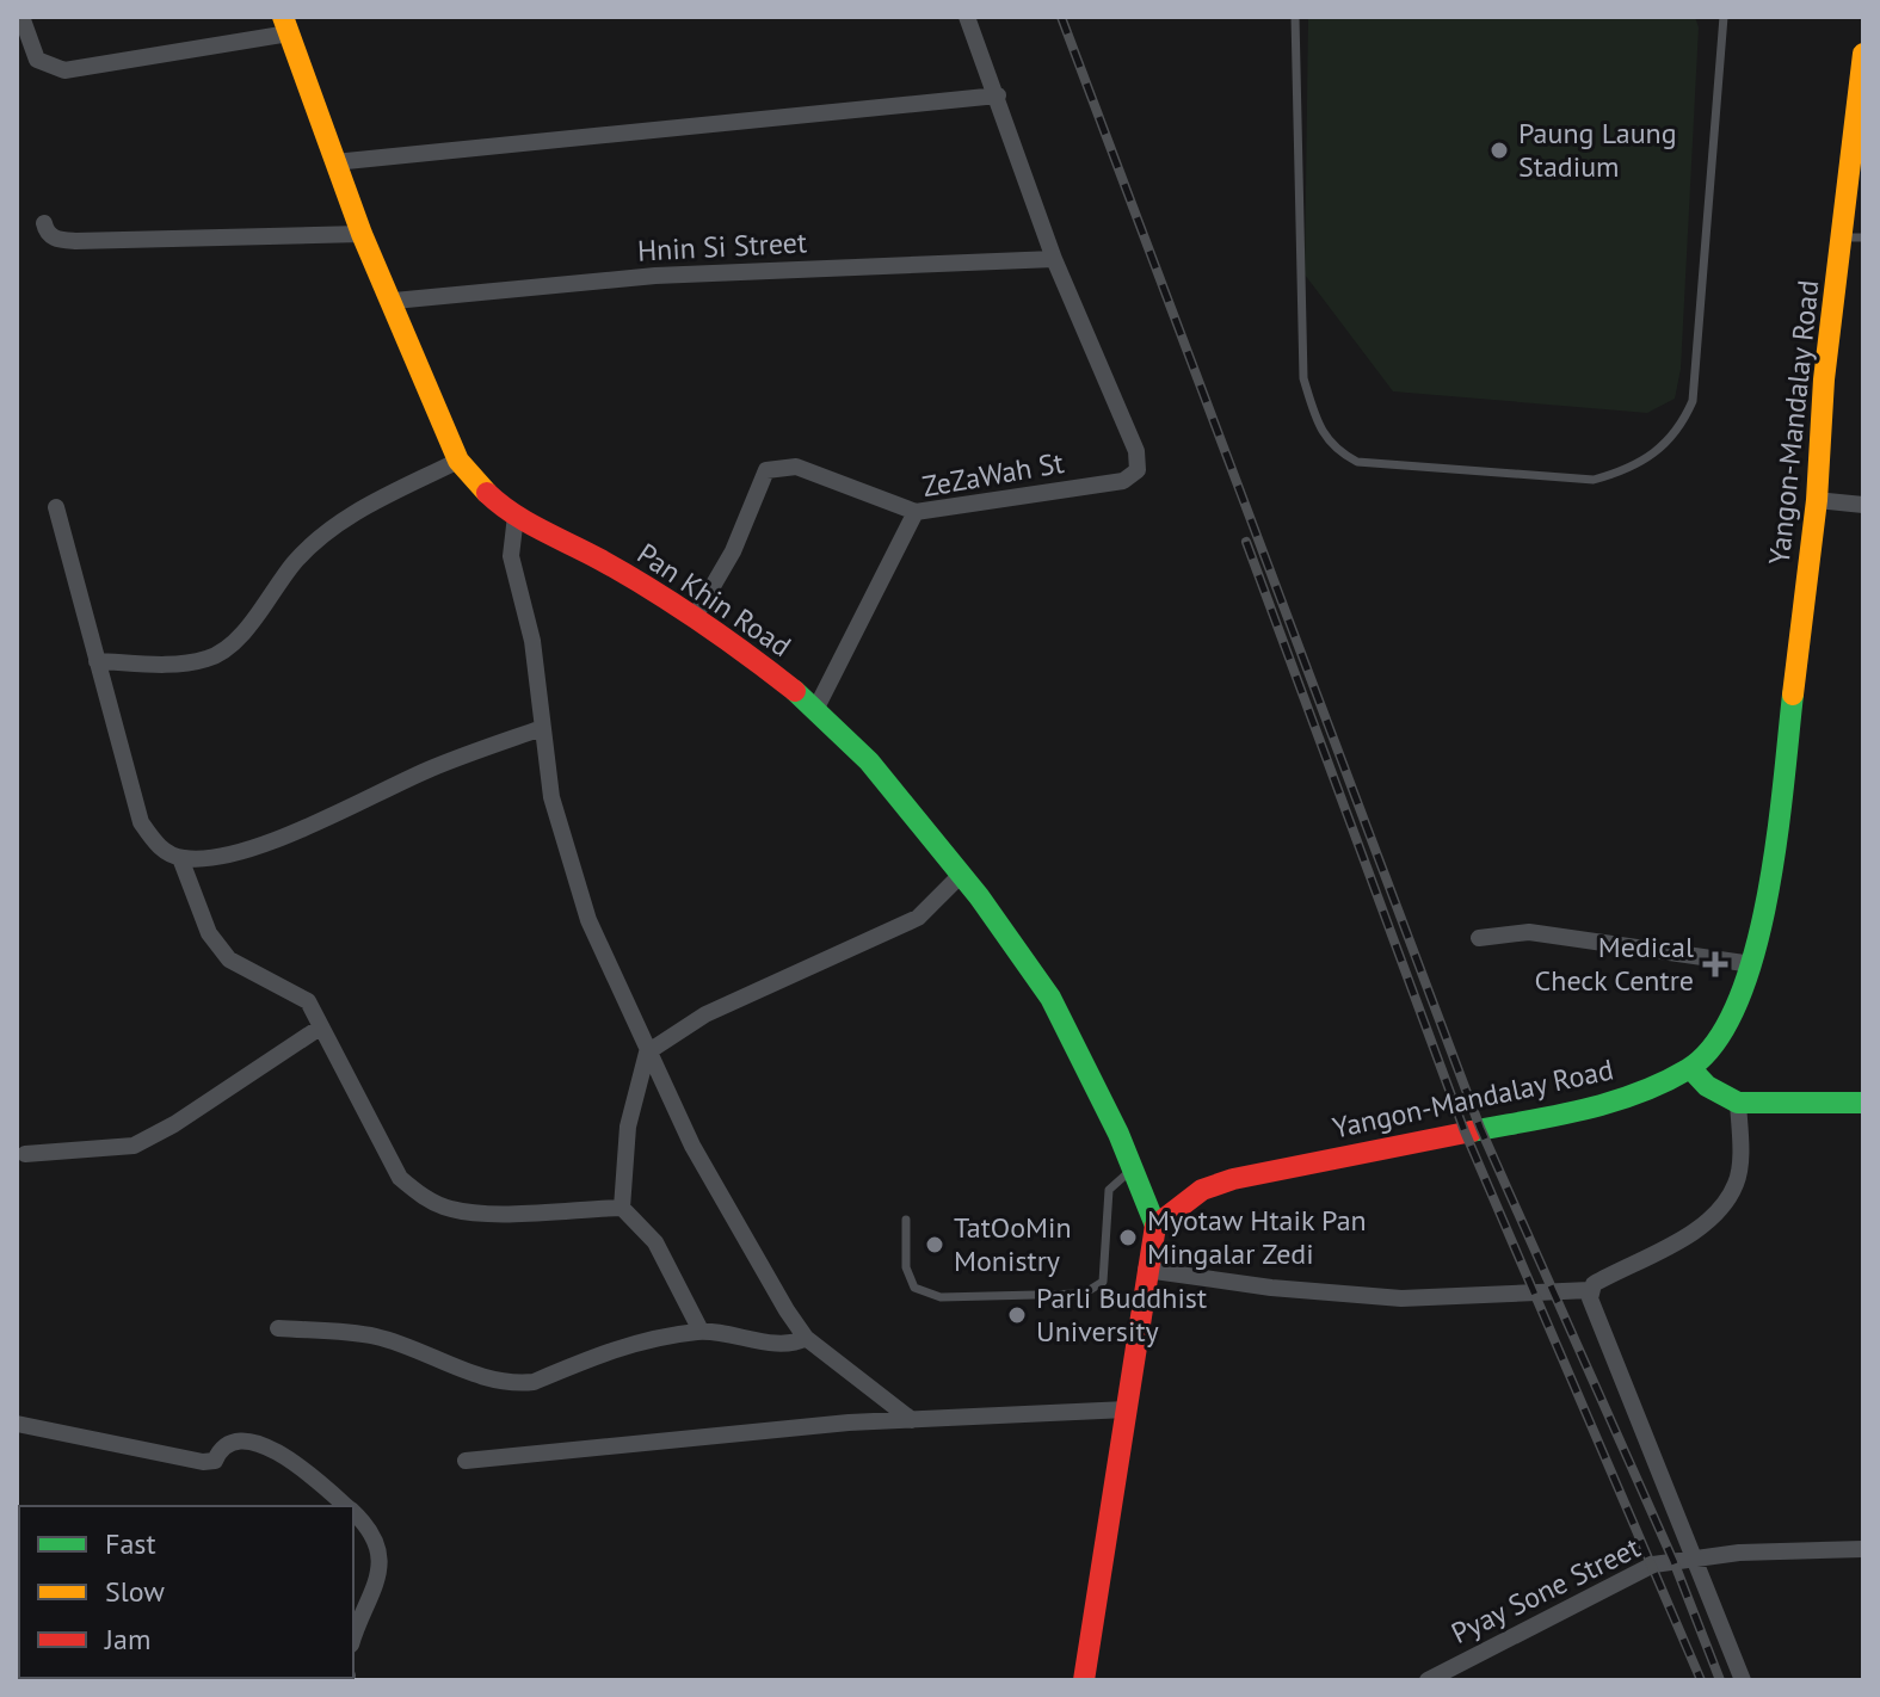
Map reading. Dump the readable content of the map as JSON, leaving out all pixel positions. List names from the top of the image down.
{
  "streets": {
    "main road": ["Yangon-Mandalay Road", "Pan Khin Road"],
    "street": ["Hnin Si Street", "ZeZaWah St", "Pyay Sone Street"]
  },
  "crossings": [
    ["Hnin Si Street", "ZeZaWah St"],
    ["Hnin Si Street", "Pan Khin Road"],
    ["Yangon-Mandalay Road", "Pan Khin Road"],
    ["ZeZaWah St", "Pan Khin Road"]
  ],
  "places": {
    "other": [
      "Paung Laung Stadium",
      "Myotaw Htaik Pan Mingalar Zedi",
      "TatOoMin Monistry",
      "Parli Buddhist University"
    ],
    "health": ["Medical Check Centre"]
  },
  "legend": ["Fast", "Slow", "Jam"]
}
